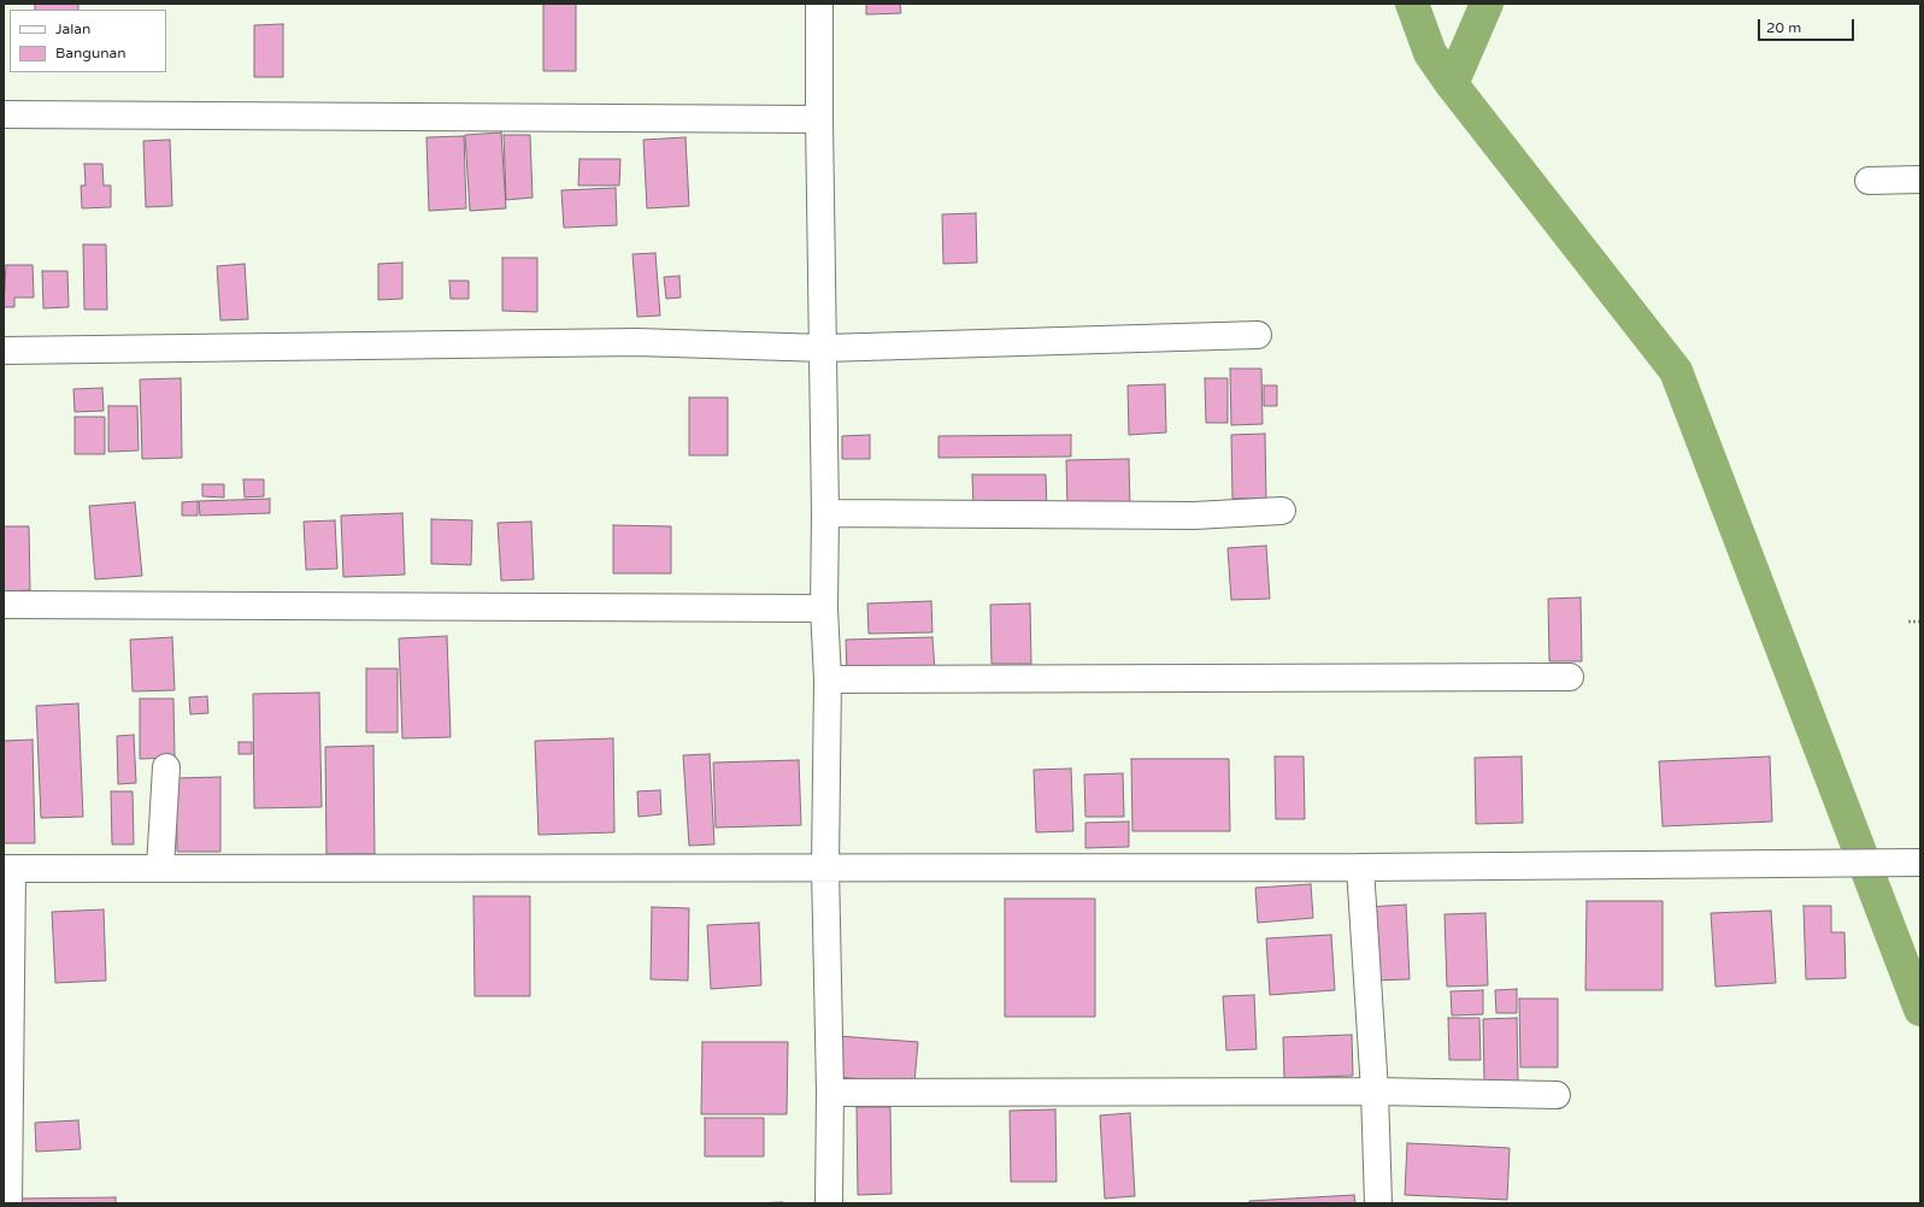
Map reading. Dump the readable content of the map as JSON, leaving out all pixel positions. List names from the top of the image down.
{
  "legend": ["Jalan", "Bangunan"],
  "scale_bar": "20 m"
}
